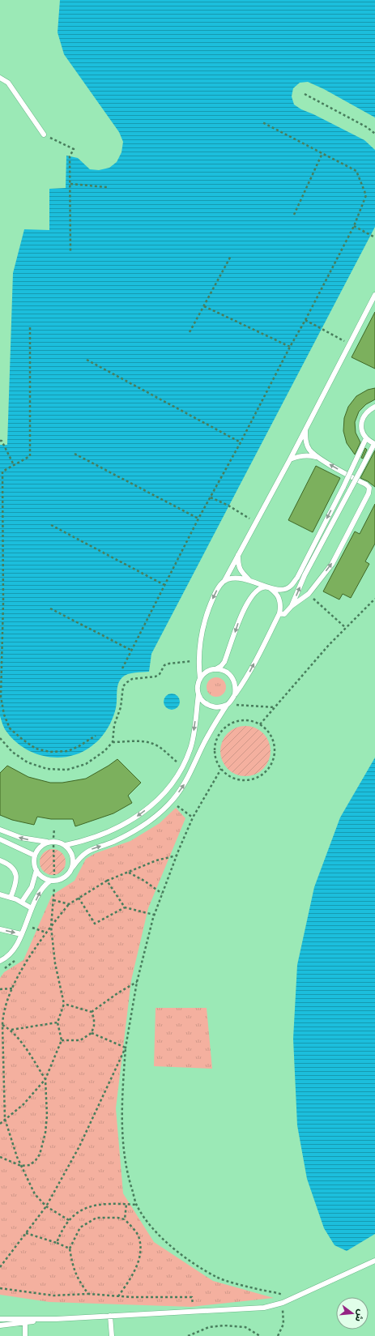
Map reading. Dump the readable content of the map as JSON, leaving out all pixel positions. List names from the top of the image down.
{
  "north": "right"
}
